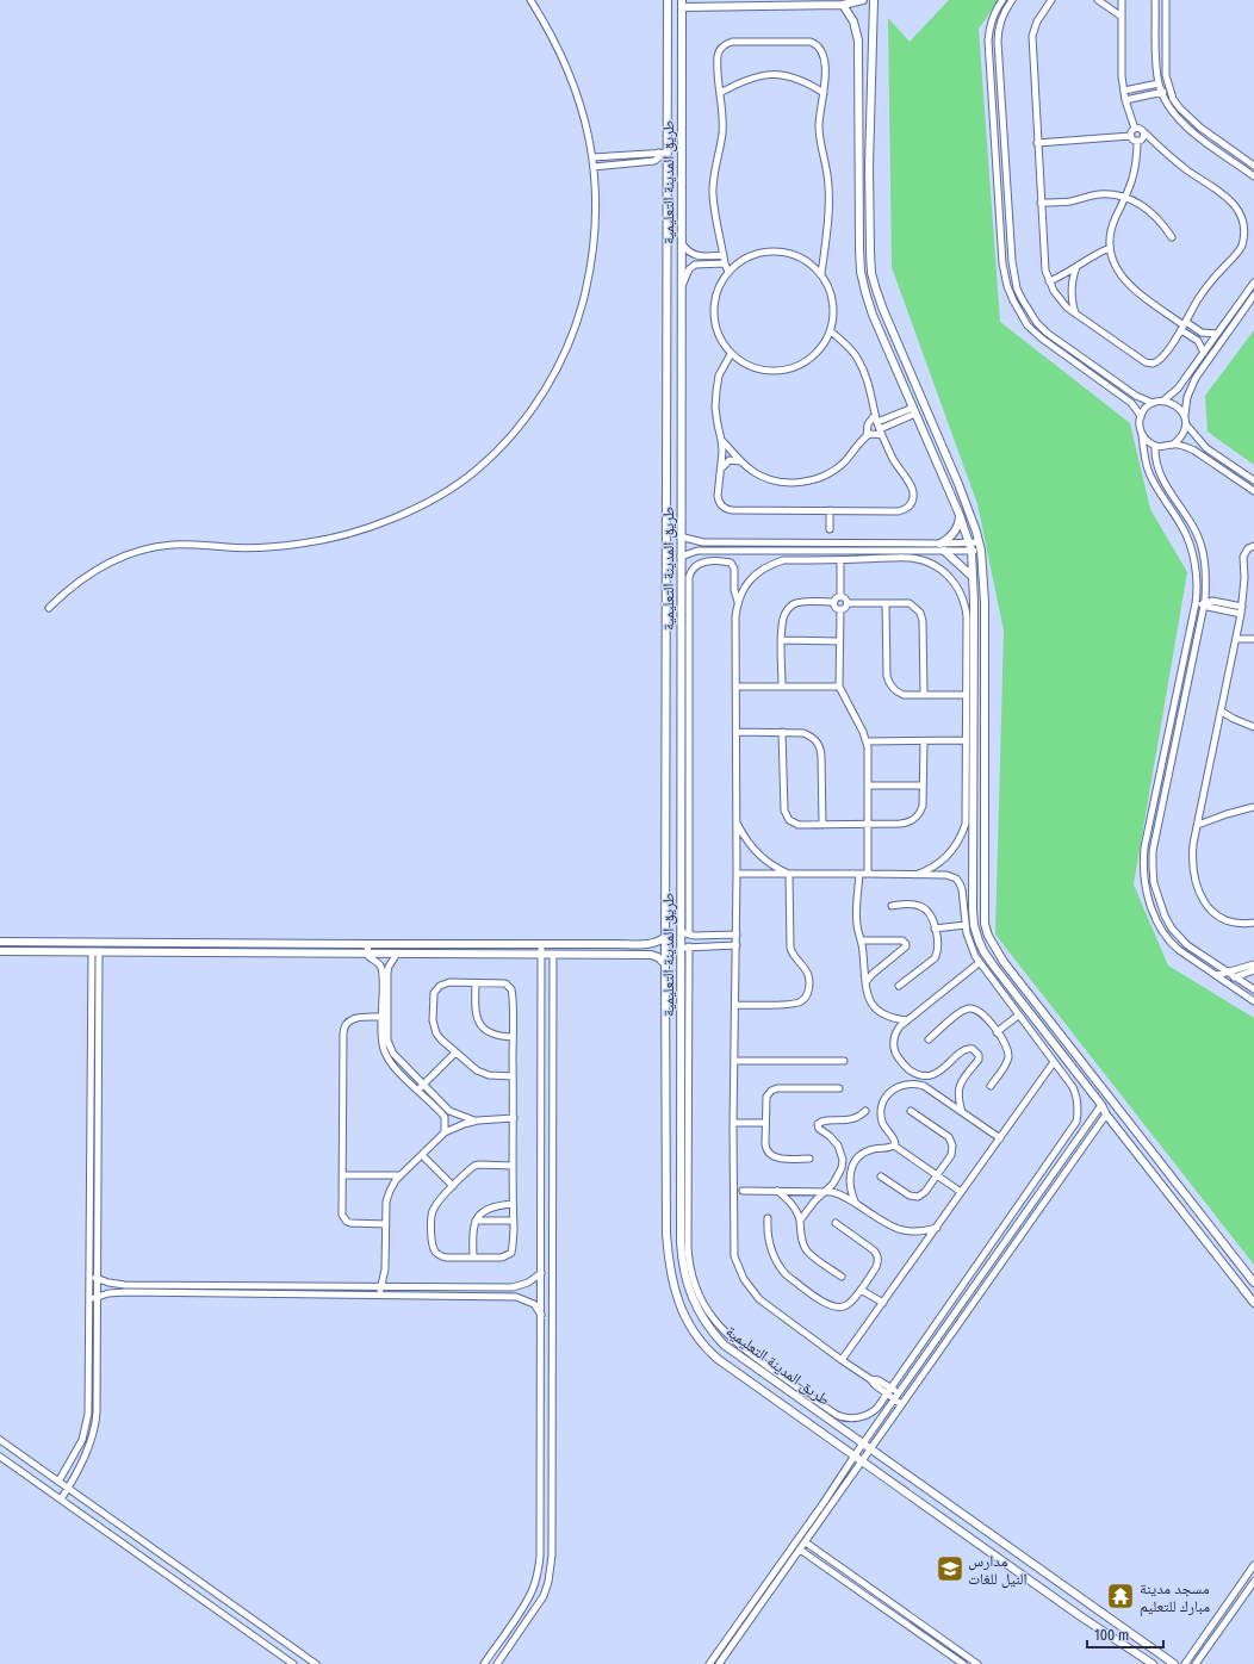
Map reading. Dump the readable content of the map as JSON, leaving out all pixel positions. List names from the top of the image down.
{
  "streets": {
    "street": ["طريق المدينة التعليمية"]
  },
  "places": {
    "school or university": ["مدارس النيل للغات"],
    "temple": ["مسجد مدينة مبارك للتعليم"]
  },
  "scale_bar": "100 m"
}
